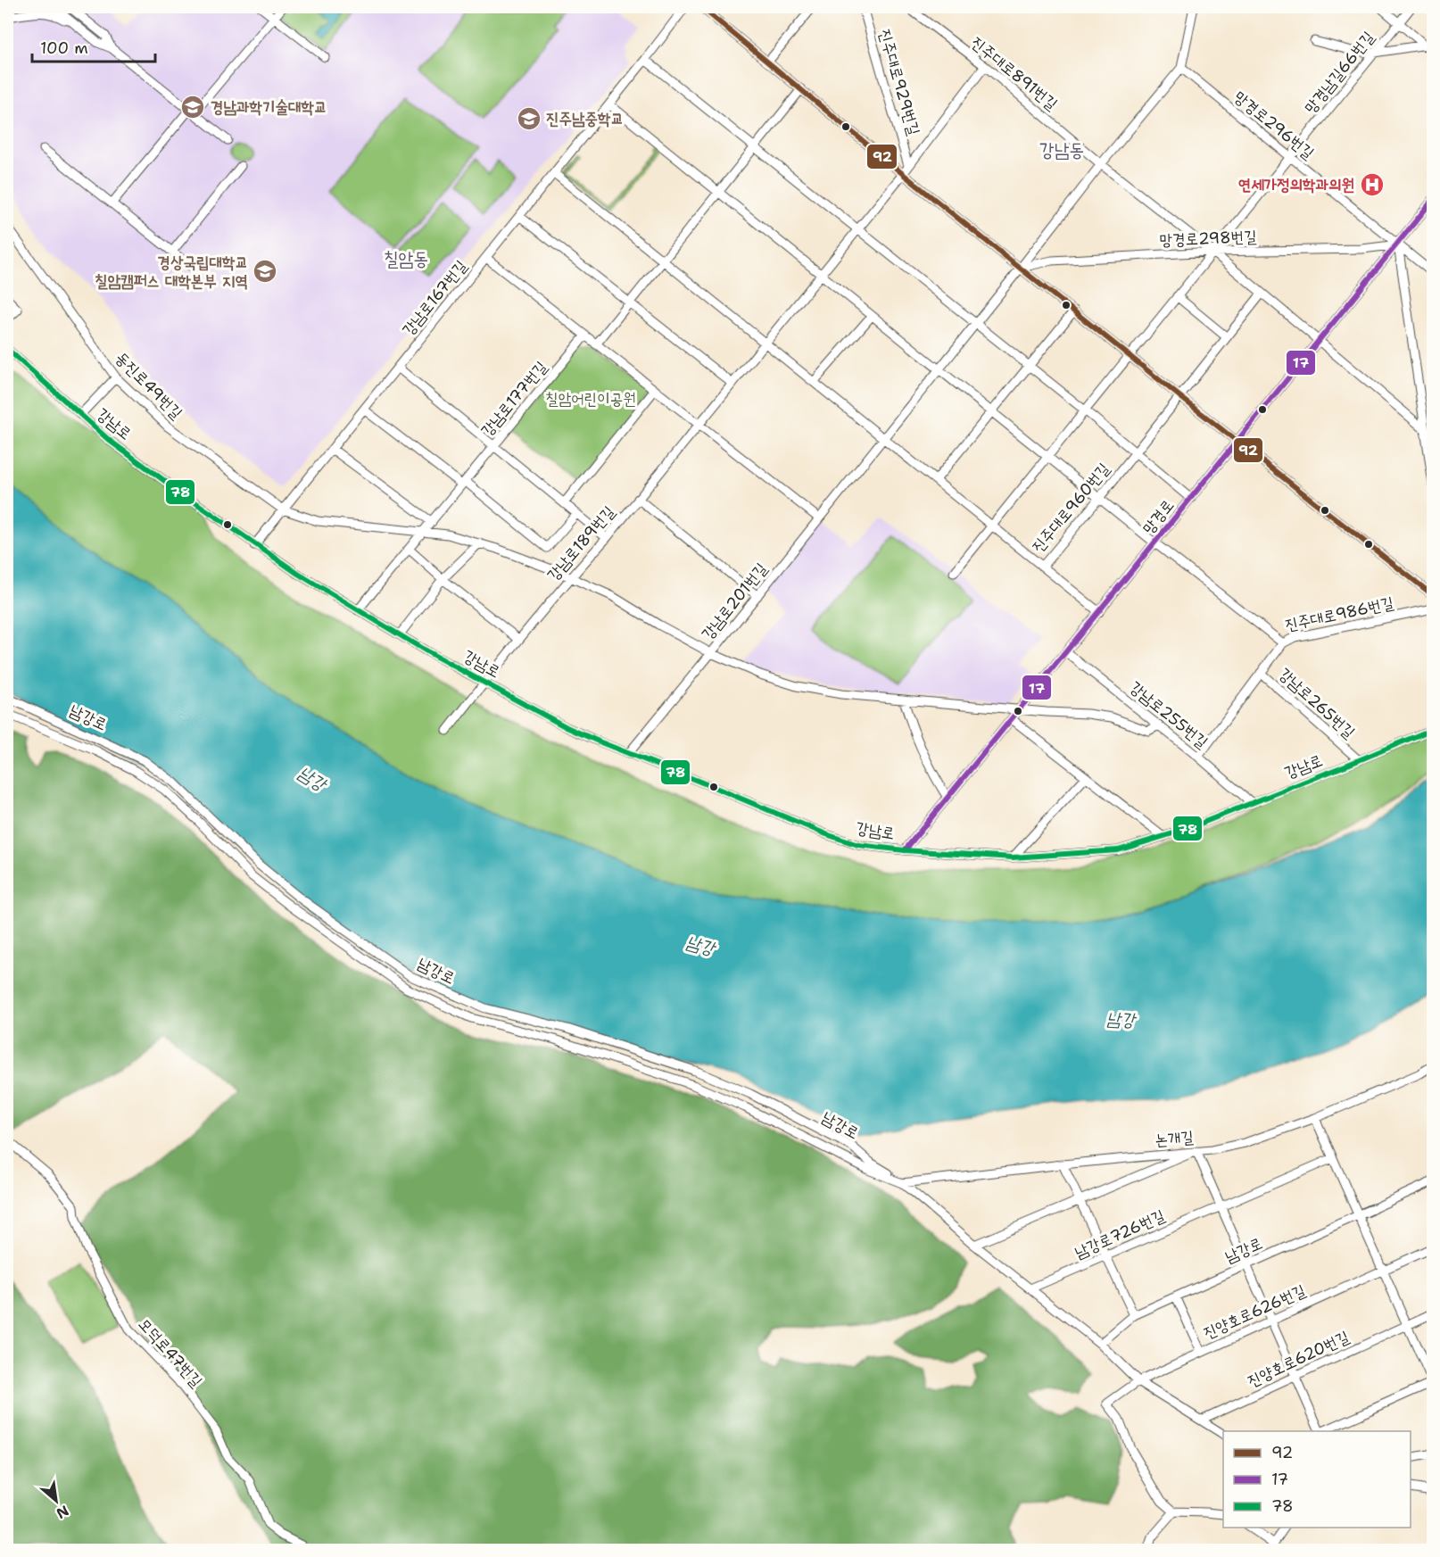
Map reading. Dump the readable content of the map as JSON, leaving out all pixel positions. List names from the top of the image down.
{
  "streets": {
    "main road": ["남강로"],
    "street": [
      "망경남길66번길",
      "진주대로891번길",
      "진주대로929번길",
      "망경로296번길",
      "망경로298번길",
      "강남로167번길",
      "동진로49번길",
      "강남로177번길",
      "강남로",
      "진주대로960번길",
      "망경로",
      "강남로189번길",
      "강남로201번길",
      "진주대로986번길",
      "강남로265번길",
      "강남로255번길",
      "논개길",
      "남강로726번길",
      "진양호로626번길",
      "모덕로47번길",
      "진양호로620번길"
    ]
  },
  "crossings": [
    ["망경남길66번길", "진주대로891번길"],
    ["망경남길66번길", "망경로296번길"],
    ["망경남길66번길", "망경로298번길"],
    ["망경남길66번길", "진주대로960번길"],
    ["망경남길66번길", "진주대로986번길"],
    ["진주대로891번길", "망경로298번길"],
    ["진주대로891번길", "진주대로960번길"],
    ["진주대로891번길", "망경로"],
    ["진주대로891번길", "강남로189번길"],
    ["진주대로891번길", "강남로201번길"],
    ["진주대로929번길", "강남로189번길"],
    ["망경로296번길", "망경로298번길"],
    ["망경로296번길", "망경로"],
    ["망경로296번길", "강남로201번길"],
    ["망경로298번길", "망경로"],
    ["망경로298번길", "강남로201번길"],
    ["강남로167번길", "동진로49번길"],
    ["강남로167번길", "강남로177번길"],
    ["강남로167번길", "강남로"],
    ["동진로49번길", "강남로177번길"],
    ["동진로49번길", "망경로"],
    ["동진로49번길", "강남로189번길"],
    ["동진로49번길", "강남로201번길"],
    ["동진로49번길", "강남로255번길"],
    ["강남로177번길", "강남로"],
    ["강남로177번길", "강남로189번길"],
    ["강남로", "망경로"],
    ["강남로", "강남로189번길"],
    ["강남로", "강남로201번길"],
    ["강남로", "강남로265번길"],
    ["강남로", "강남로255번길"],
    ["진주대로960번길", "강남로189번길"],
    ["진주대로960번길", "강남로201번길"],
    ["진주대로960번길", "진주대로986번길"],
    ["망경로", "진주대로986번길"],
    ["망경로", "강남로255번길"],
    ["강남로189번길", "진주대로986번길"],
    ["강남로201번길", "진주대로986번길"],
    ["강남로265번길", "강남로255번길"],
    ["남강로", "논개길"],
    ["남강로", "남강로726번길"]
  ],
  "districts": ["강남동", "칠암동"],
  "water": ["남강"],
  "parks": ["칠암어린이공원"],
  "places": {
    "school or university": ["경남과학기술대학교", "진주남중학교", "경상국립대학교 칠암캠퍼스 대학본부 지역"],
    "hospital": ["연세가정의학과의원"]
  },
  "lines": ["transit line 92", "transit line 17", "transit line 78"],
  "legend": ["92", "17", "78"],
  "scale_bar": "100 m",
  "north": "bottom right"
}
